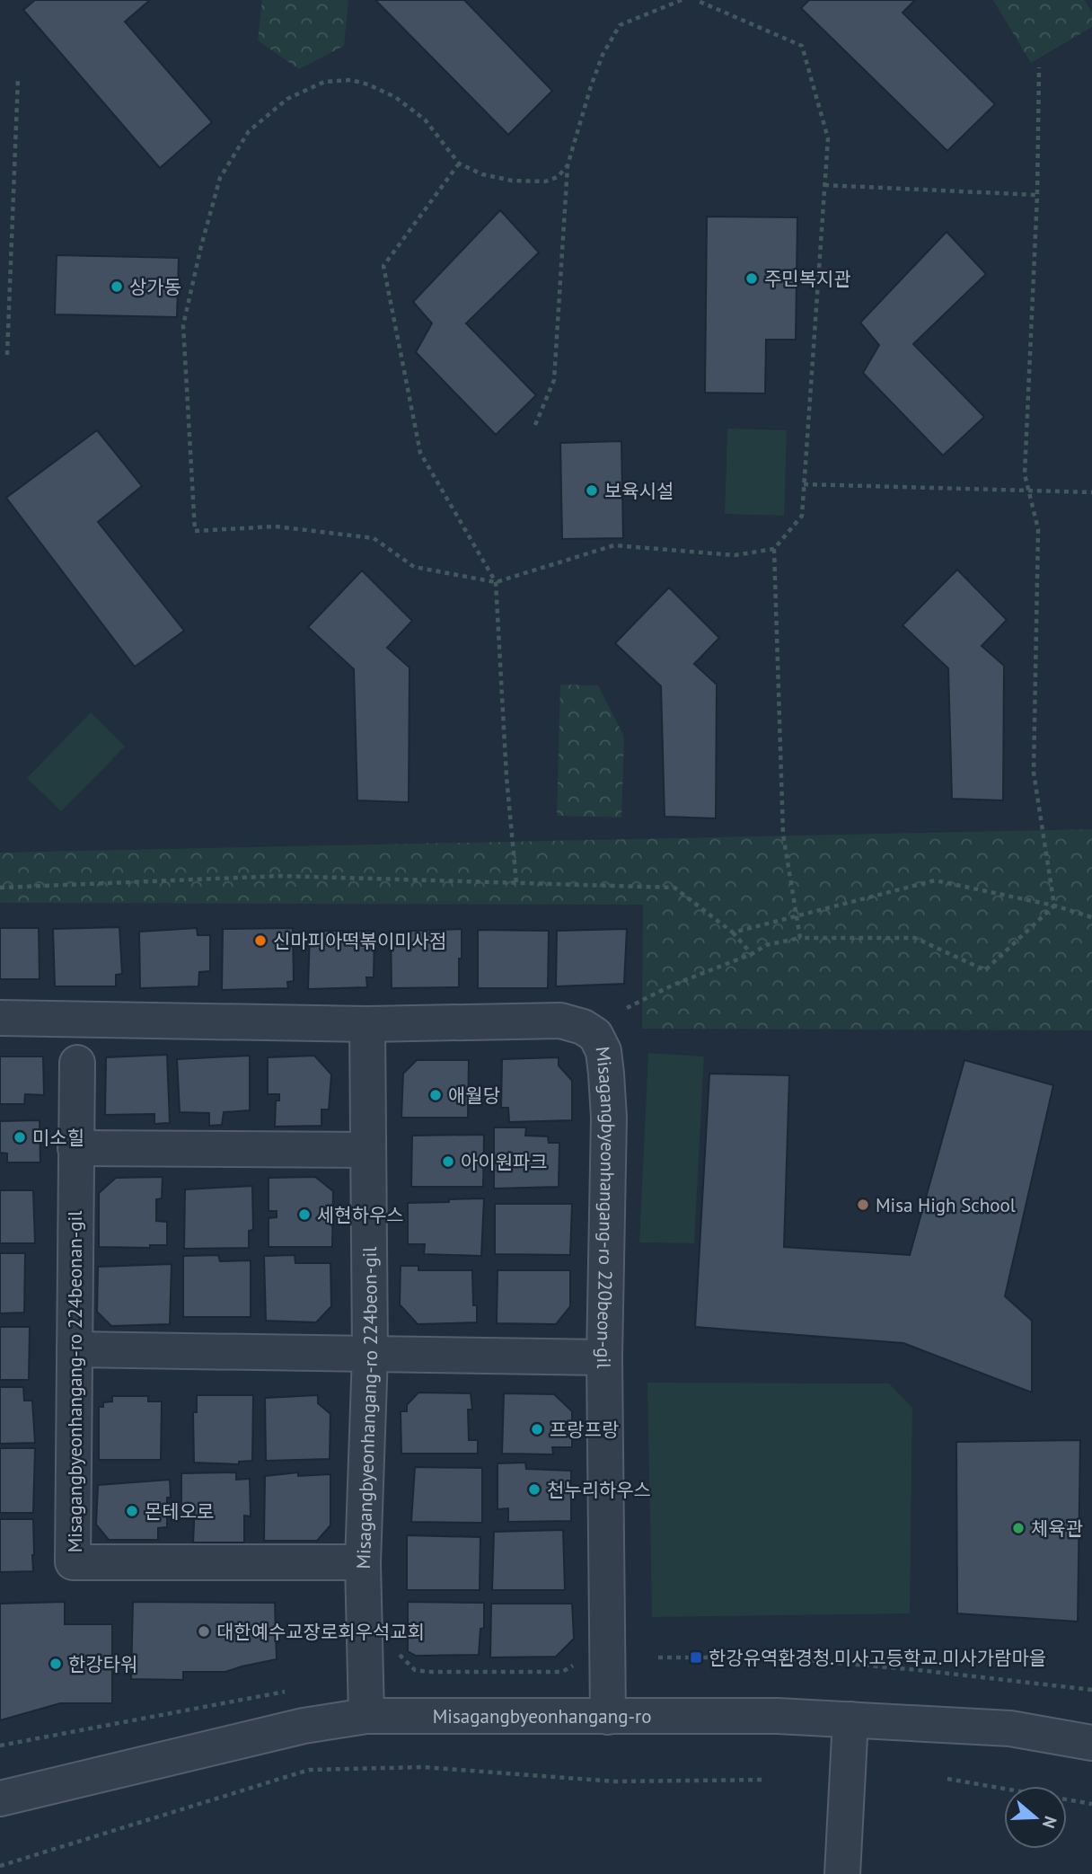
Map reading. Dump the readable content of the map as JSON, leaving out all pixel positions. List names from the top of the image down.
{
  "streets": {
    "street": [
      "Misagangbyeonhangang-ro 220beon-gil",
      "Misagangbyeonhangang-ro 224beonan-gil",
      "Misagangbyeonhangang-ro 224beon-gil",
      "Misagangbyeonhangang-ro"
    ]
  },
  "crossings": [
    ["Misagangbyeonhangang-ro 220beon-gil", "Misagangbyeonhangang-ro 224beon-gil"],
    ["Misagangbyeonhangang-ro 220beon-gil", "Misagangbyeonhangang-ro"],
    ["Misagangbyeonhangang-ro 224beonan-gil", "Misagangbyeonhangang-ro 224beon-gil"],
    ["Misagangbyeonhangang-ro 224beon-gil", "Misagangbyeonhangang-ro"]
  ],
  "places": {
    "other": [
      "주민복지관",
      "상가동",
      "보육시설",
      "신마피아떡볶이미사점",
      "애월당",
      "미소힐",
      "아이원파크",
      "Misa High School",
      "세현하우스",
      "프랑프랑",
      "천누리하우스",
      "몬테오로",
      "체육관",
      "대한예수교장로회우석교회",
      "한강타워"
    ],
    "transit": ["한강유역환경청.미사고등학교.미사가람마을"]
  },
  "north": "right"
}
